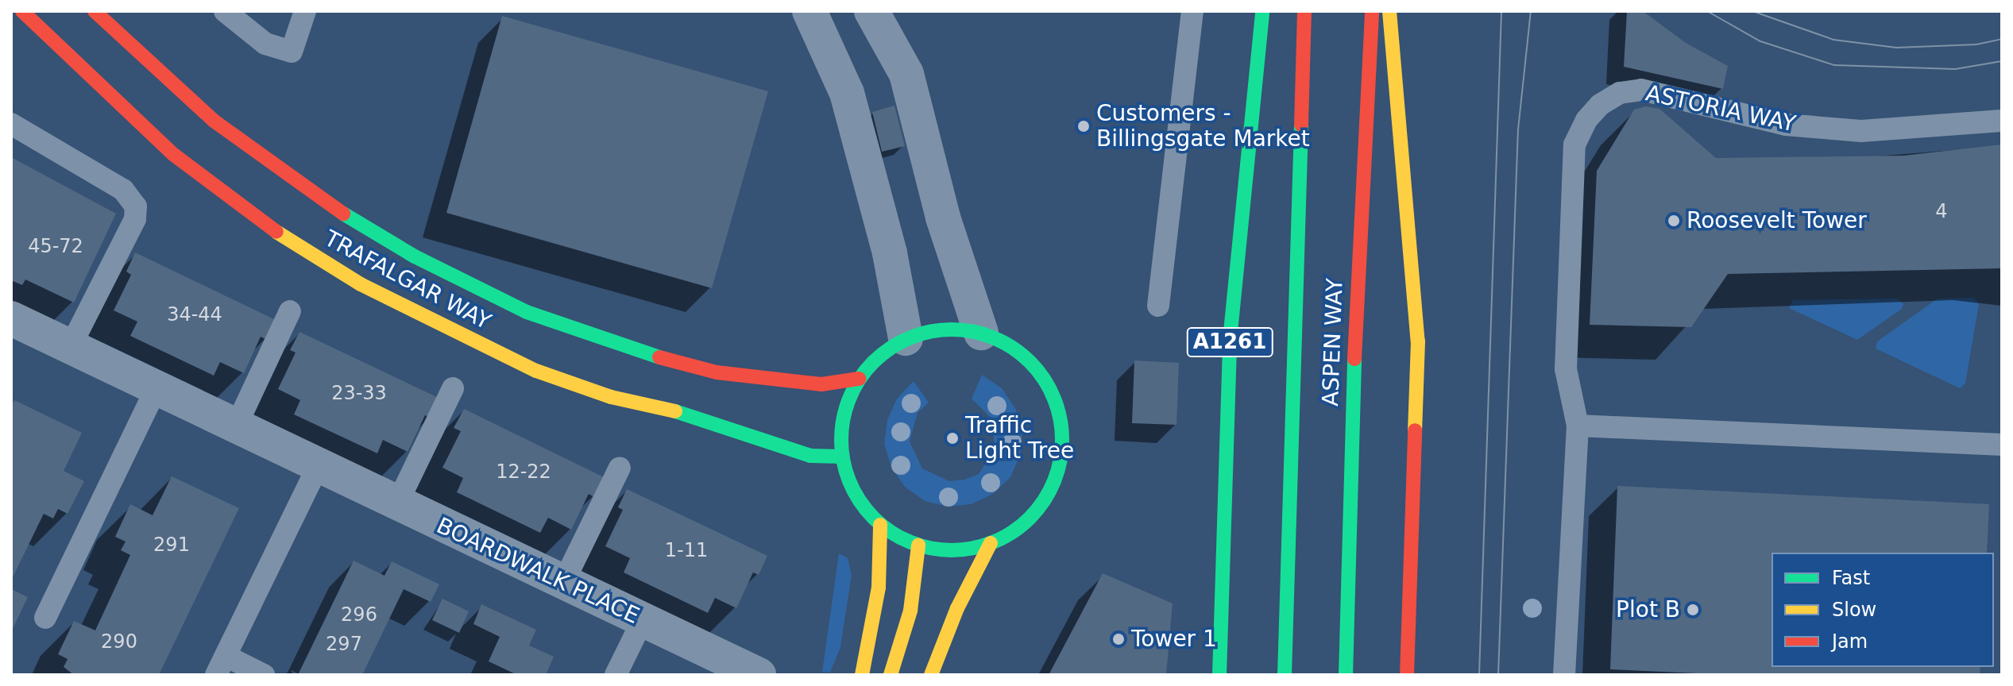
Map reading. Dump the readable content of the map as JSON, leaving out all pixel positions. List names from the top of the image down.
{
  "streets": {
    "main road": ["TRAFALGAR WAY", "A1261", "ASPEN WAY"],
    "street": ["BOARDWALK PLACE"],
    "lane": ["ASTORIA WAY"]
  },
  "places": [
    "Customers - Billingsgate Market",
    "Roosevelt Tower",
    "Traffic Light Tree",
    "Plot B",
    "Tower 1"
  ],
  "house_numbers": [
    "4",
    "45-72",
    "34-44",
    "23-33",
    "12-22",
    "291",
    "1-11",
    "296",
    "290",
    "297"
  ],
  "legend": ["Fast", "Slow", "Jam"]
}
